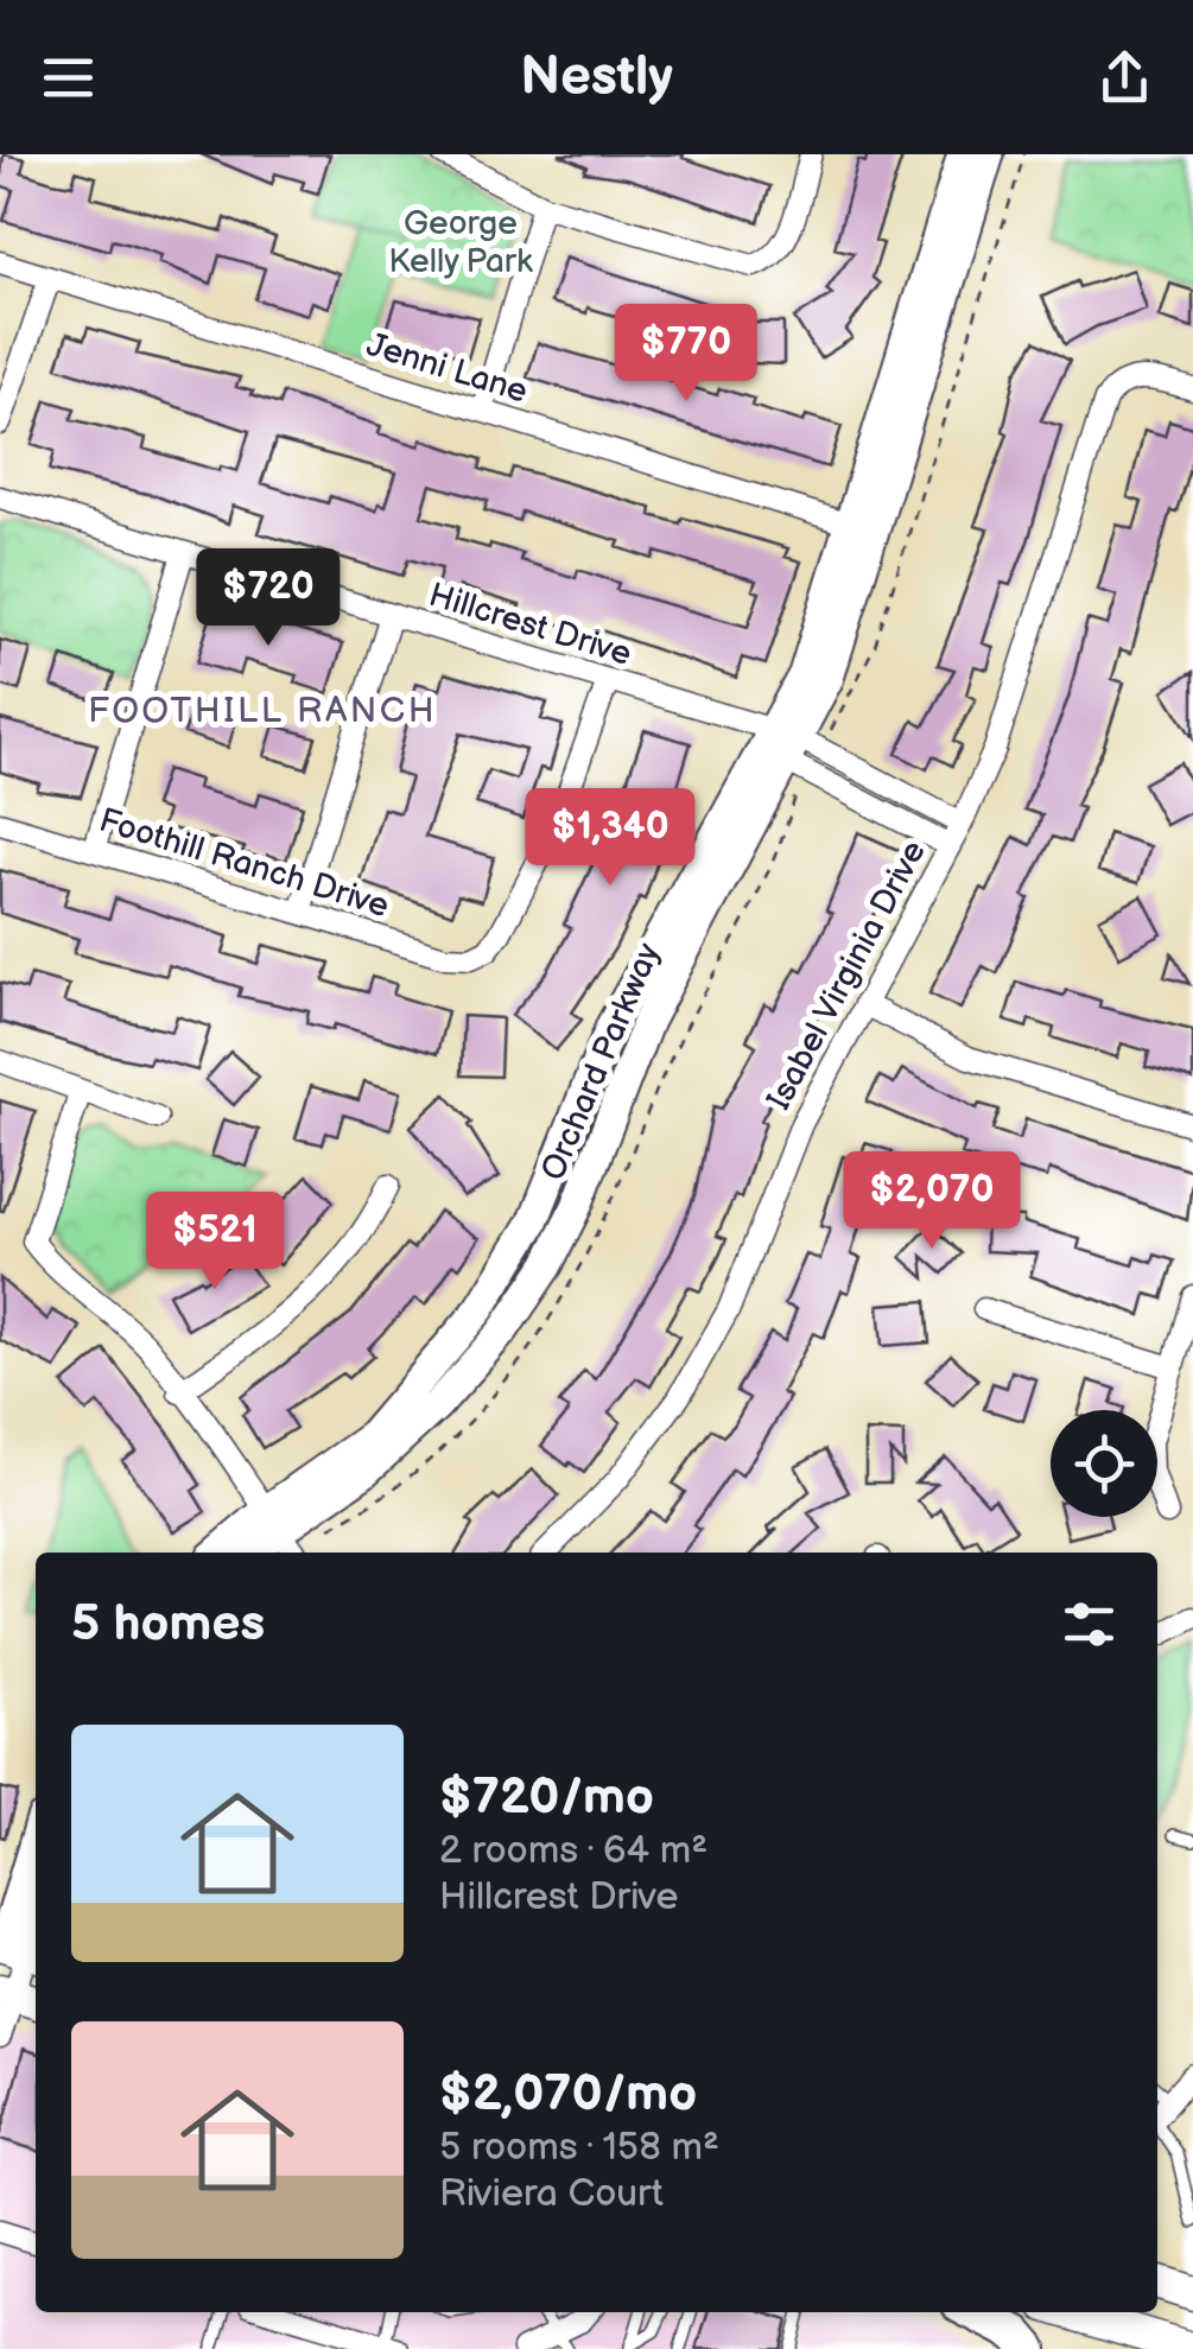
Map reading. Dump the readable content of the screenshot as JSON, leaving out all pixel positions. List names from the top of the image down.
{
  "streets": {
    "street": [
      "Jenni Lane",
      "Hillcrest Drive",
      "Foothill Ranch Drive",
      "Isabel Virginia Drive",
      "Orchard Parkway"
    ]
  },
  "crossings": [
    ["Jenni Lane", "Orchard Parkway"],
    ["Hillcrest Drive", "Foothill Ranch Drive"],
    ["Hillcrest Drive", "Isabel Virginia Drive"],
    ["Hillcrest Drive", "Orchard Parkway"]
  ],
  "districts": ["FOOTHILL RANCH"],
  "parks": ["George Kelly Park"],
  "page": {
    "header": "Nestly",
    "price": [
      "$770",
      "$720",
      "$1,340",
      "$2,070",
      "$521"
    ],
    "heading": "5 homes",
    "list": [
      {
        "name": "$720/mo",
        "note": "2 rooms · 64 m² · Hillcrest Drive"
      },
      {
        "name": "$2,070/mo",
        "note": "5 rooms · 158 m² · Riviera Court"
      }
    ]
  }
}
